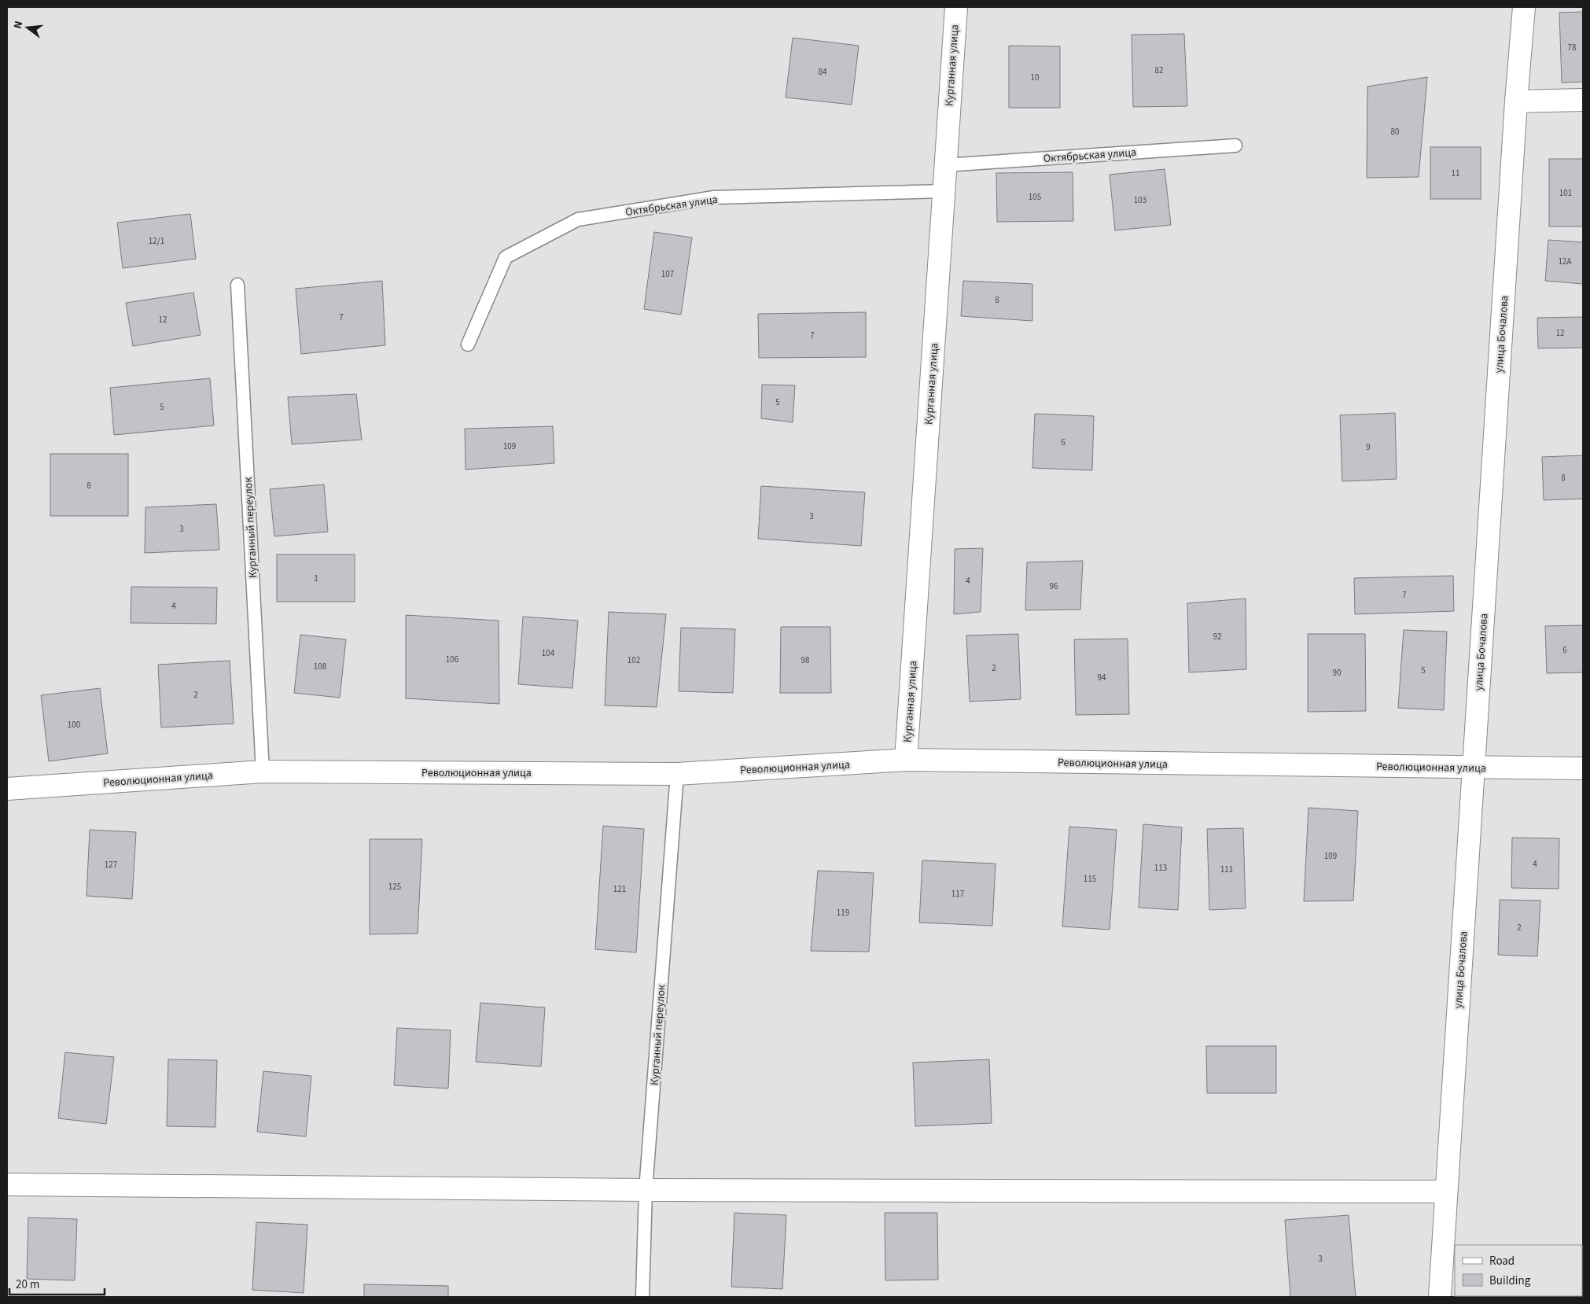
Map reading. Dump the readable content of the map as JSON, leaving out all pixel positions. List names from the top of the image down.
{
  "streets": {
    "street": ["Курганная улица", "улица Бочалова", "Революционная улица"],
    "lane": ["Октябрьская улица", "Курганный переулок"]
  },
  "crossings": [
    ["Курганная улица", "Октябрьская улица"],
    ["Курганная улица", "Революционная улица"],
    ["улица Бочалова", "Революционная улица"],
    ["Курганный переулок", "Революционная улица"]
  ],
  "house_numbers": [
    "78",
    "82",
    "84",
    "10",
    "80",
    "11",
    "101",
    "105",
    "103",
    "12/1",
    "12А",
    "107",
    "8",
    "7",
    "12",
    "12",
    "7",
    "5",
    "5",
    "6",
    "109",
    "9",
    "8",
    "8",
    "3",
    "3",
    "1",
    "4",
    "96",
    "7",
    "4",
    "92",
    "6",
    "104",
    "106",
    "102",
    "98",
    "108",
    "2",
    "5",
    "90",
    "94",
    "2",
    "100",
    "109",
    "4",
    "127",
    "113",
    "111",
    "115",
    "125",
    "121",
    "117",
    "119",
    "2",
    "3"
  ],
  "legend": ["Road", "Building"],
  "scale_bar": "20 m",
  "north": "left"
}
